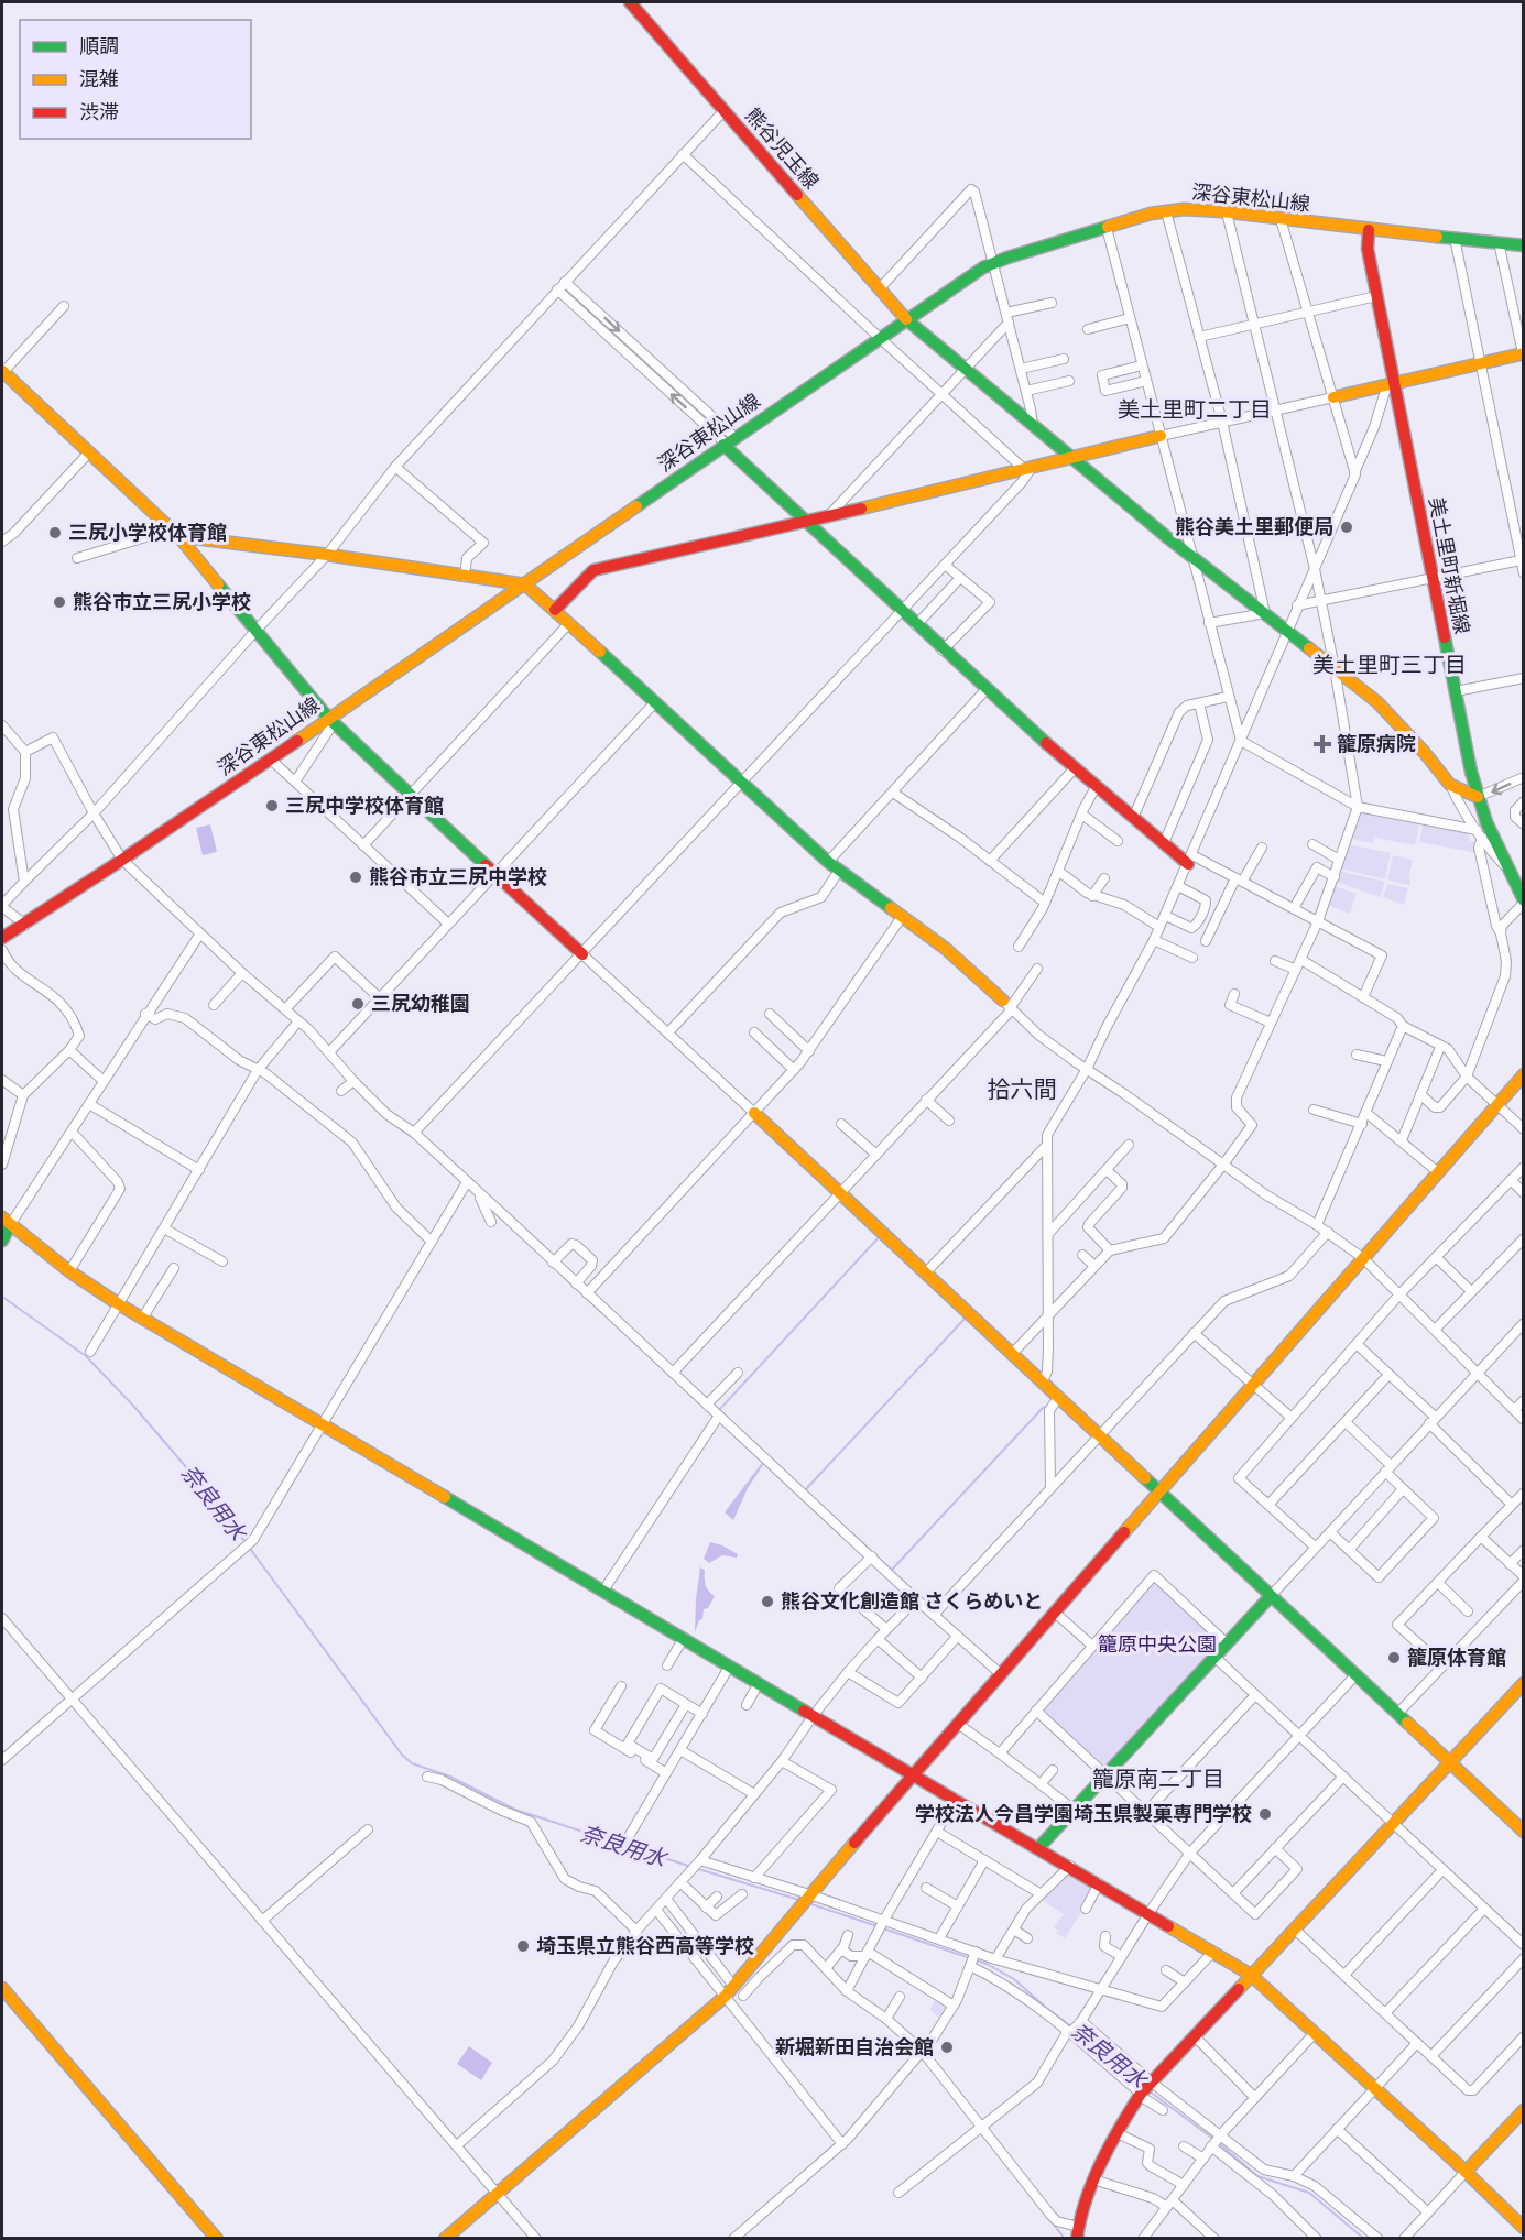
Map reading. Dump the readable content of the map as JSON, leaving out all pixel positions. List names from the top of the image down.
{
  "streets": {
    "street": ["熊谷児玉線", "深谷東松山線", "美土里町新堀線"]
  },
  "crossings": [
    ["熊谷児玉線", "深谷東松山線"],
    ["深谷東松山線", "美土里町新堀線"]
  ],
  "districts": [
    "美土里町二丁目",
    "美土里町三丁目",
    "拾六間",
    "籠原南二丁目"
  ],
  "water": ["奈良用水"],
  "parks": ["籠原中央公園"],
  "places": {
    "other": [
      "熊谷美土里郵便局",
      "三尻小学校体育館",
      "熊谷市立三尻小学校",
      "三尻中学校体育館",
      "熊谷市立三尻中学校",
      "三尻幼稚園",
      "熊谷文化創造館 さくらめいと",
      "籠原体育館",
      "学校法人今昌学園埼玉県製菓専門学校",
      "埼玉県立熊谷西高等学校",
      "新堀新田自治会館"
    ],
    "health": ["籠原病院"]
  },
  "legend": ["順調", "混雑", "渋滞"]
}
